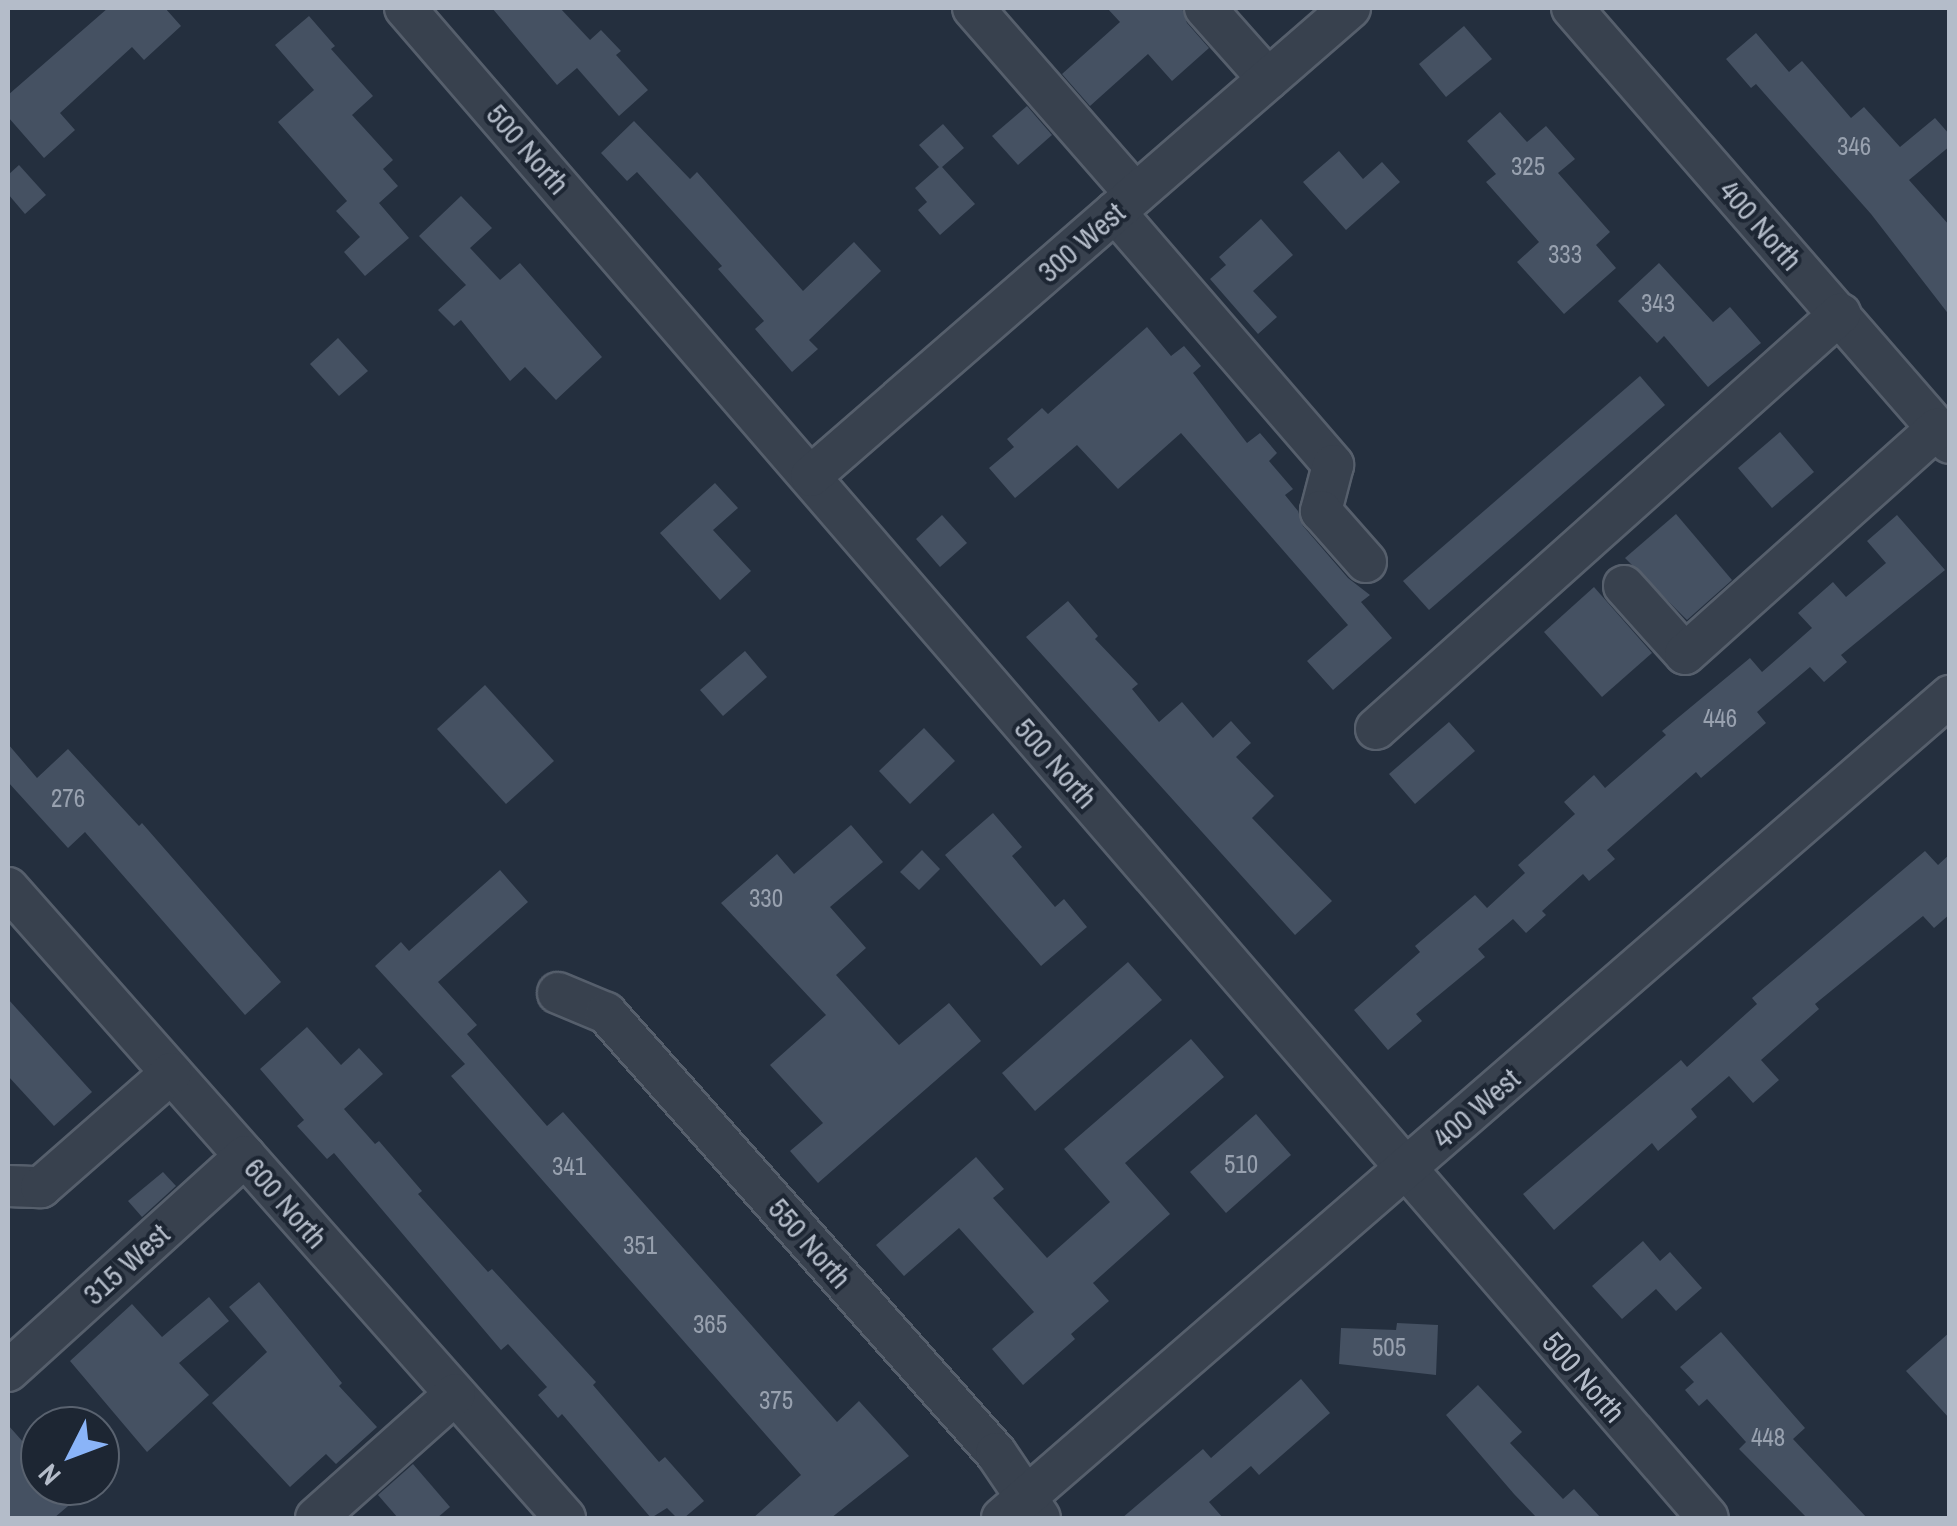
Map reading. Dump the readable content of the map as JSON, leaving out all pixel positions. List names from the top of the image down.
{
  "streets": {
    "street": [
      "500 North",
      "400 North",
      "300 West",
      "400 West",
      "600 North",
      "550 North",
      "315 West"
    ]
  },
  "crossings": [
    ["500 North", "300 West"],
    ["500 North", "400 West"],
    ["400 West", "550 North"],
    ["600 North", "315 West"]
  ],
  "house_numbers": [
    "346",
    "325",
    "333",
    "343",
    "446",
    "276",
    "330",
    "510",
    "341",
    "351",
    "365",
    "505",
    "375",
    "448"
  ],
  "north": "bottom left"
}
